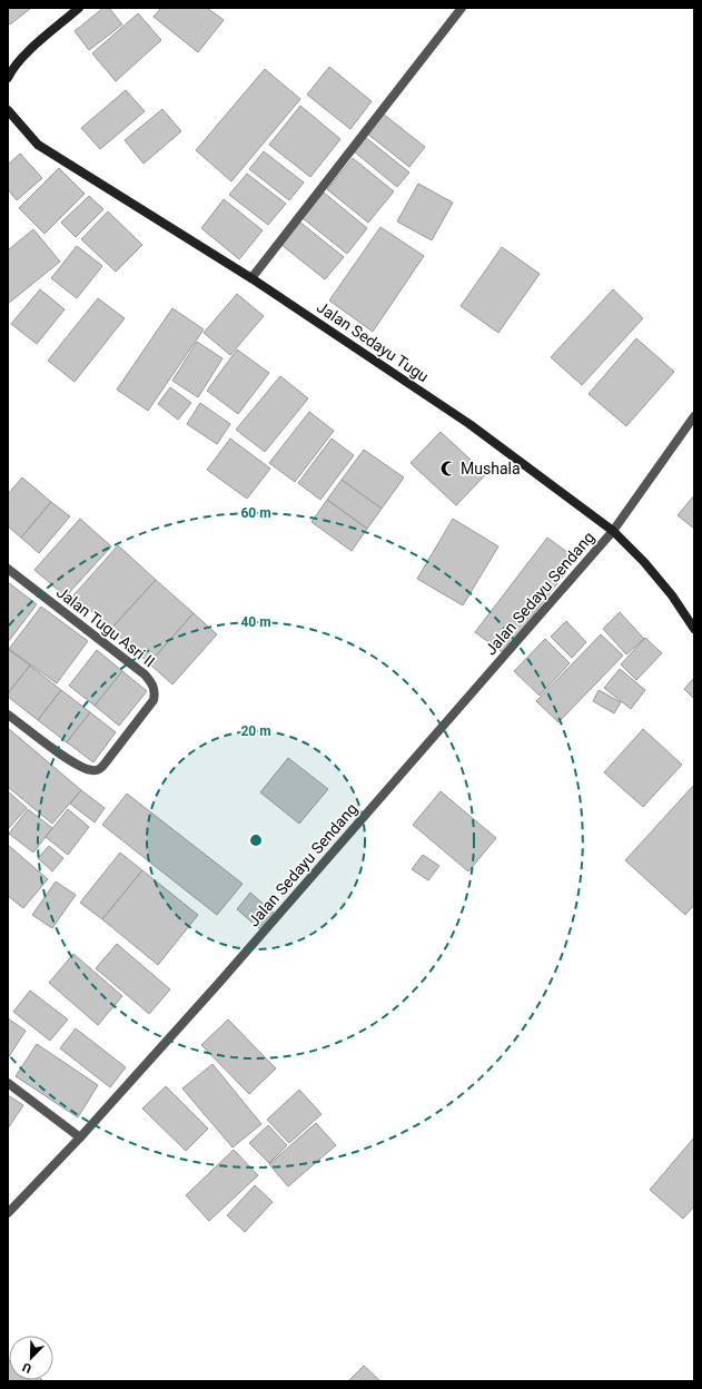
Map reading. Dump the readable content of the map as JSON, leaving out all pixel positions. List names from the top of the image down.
{
  "streets": {
    "street": ["Jalan Sedayu Tugu", "Jalan Sedayu Sendang", "Jalan Tugu Asri II"]
  },
  "crossings": [
    ["Jalan Sedayu Tugu", "Jalan Sedayu Sendang"]
  ],
  "places": {
    "mosque": ["Mushala"]
  },
  "north": "bottom left",
  "rings": ["60 m", "40 m", "20 m"]
}
